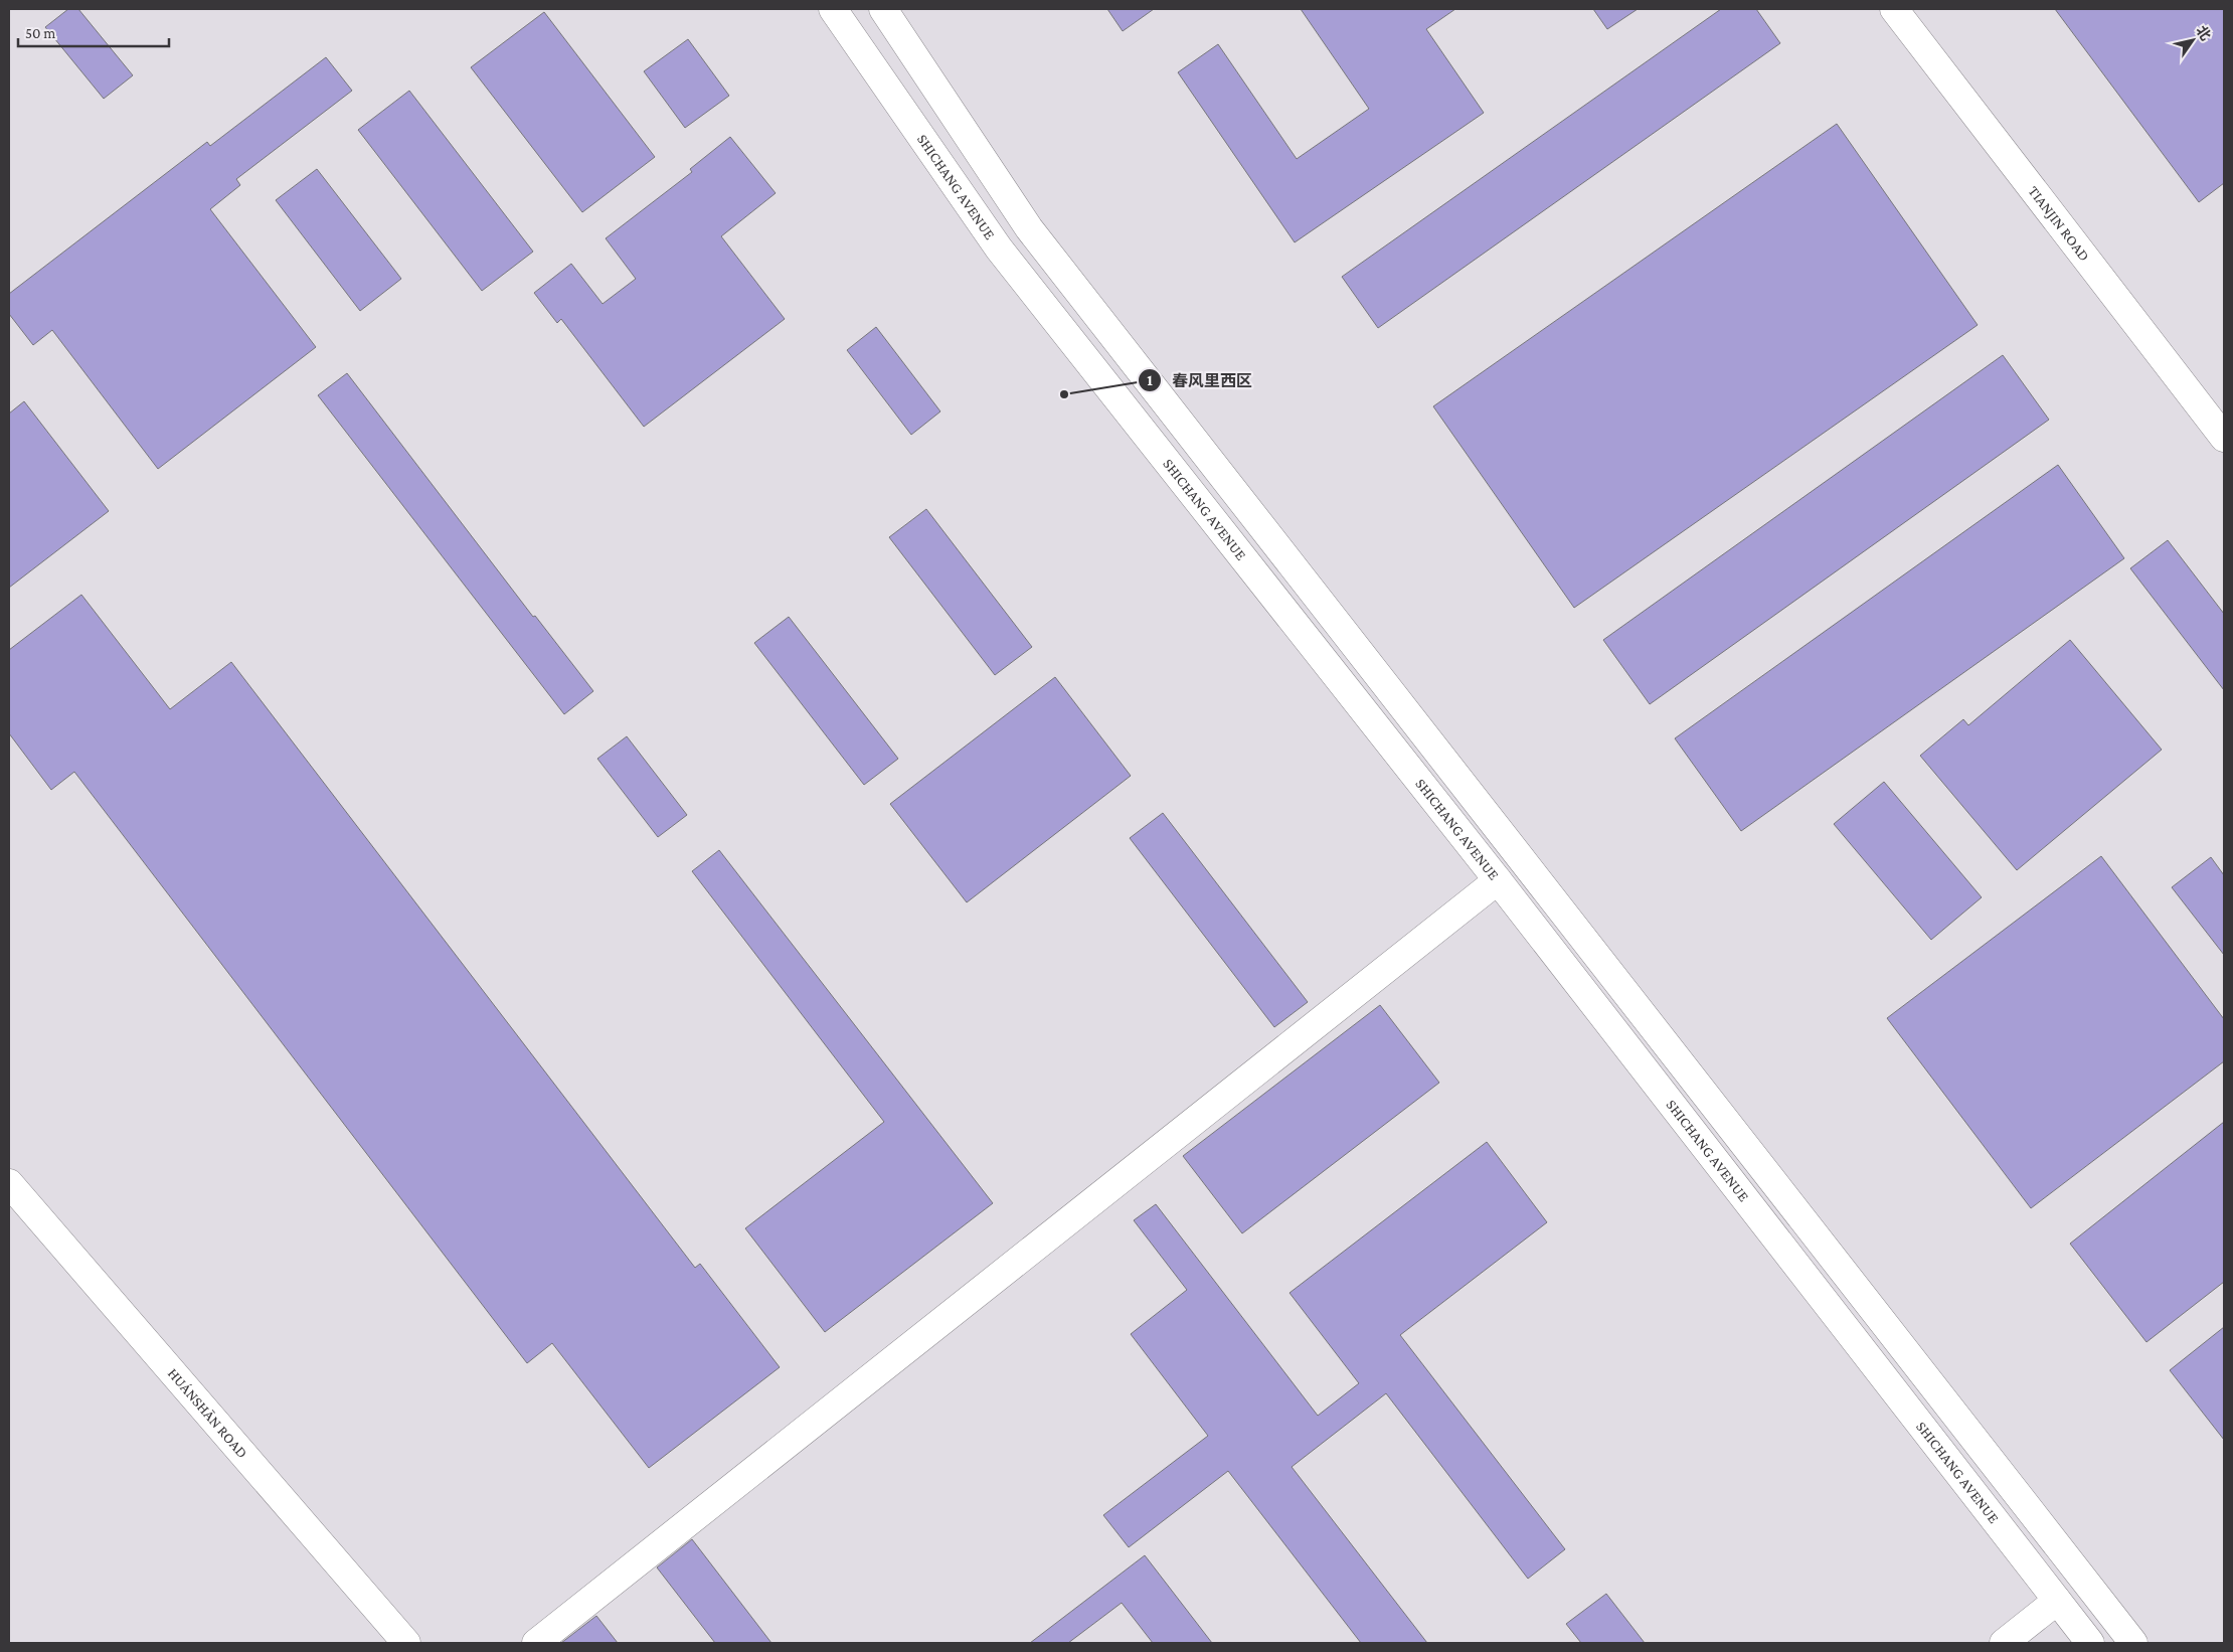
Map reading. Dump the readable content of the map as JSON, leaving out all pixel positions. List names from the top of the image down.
{
  "streets": {
    "main road": ["SHICHANG AVENUE", "TIANJIN ROAD", "HUÁNSHĀN ROAD"]
  },
  "places": ["春风里西区"],
  "scale_bar": "50 m",
  "north": "top right"
}
